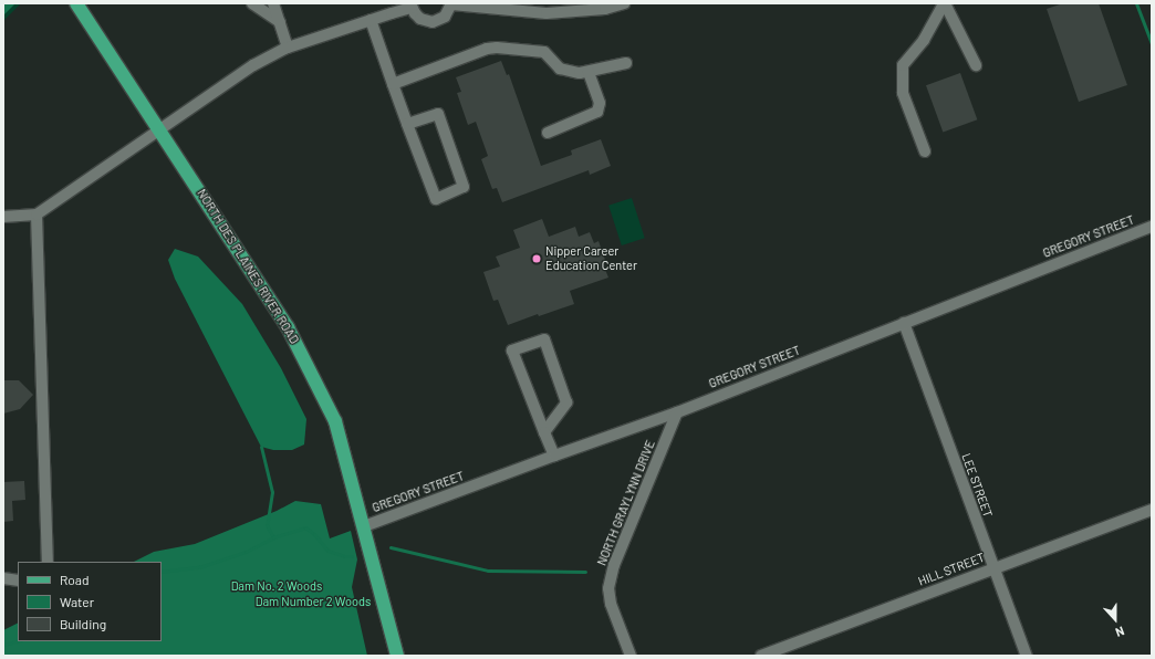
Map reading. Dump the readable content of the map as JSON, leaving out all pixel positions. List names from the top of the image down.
{
  "streets": {
    "main road": ["NORTH DES PLAINES RIVER ROAD"],
    "street": [
      "GREGORY STREET",
      "LEE STREET",
      "NORTH GRAYLYNN DRIVE",
      "HILL STREET"
    ]
  },
  "crossings": [
    ["GREGORY STREET", "NORTH DES PLAINES RIVER ROAD"],
    ["GREGORY STREET", "LEE STREET"],
    ["GREGORY STREET", "NORTH GRAYLYNN DRIVE"],
    ["LEE STREET", "HILL STREET"]
  ],
  "parks": ["Dam No. 2 Woods", "Dam Number 2 Woods"],
  "places": ["Nipper Career Education Center"],
  "legend": ["Road", "Water", "Building"],
  "north": "bottom"
}
